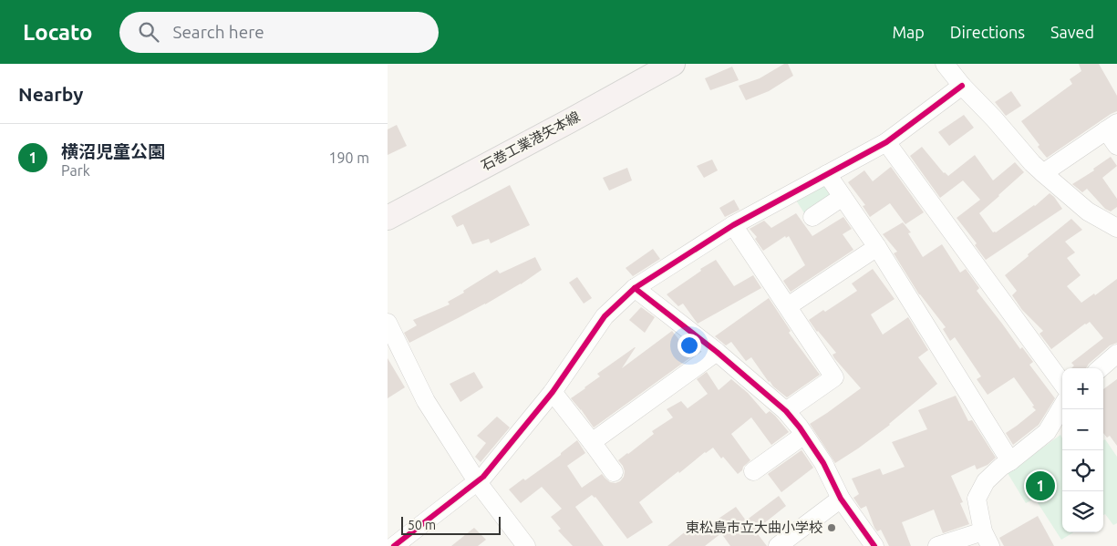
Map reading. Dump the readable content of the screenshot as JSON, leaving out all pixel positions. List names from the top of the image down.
{
  "streets": {
    "main road": ["石巻工業港矢本線"]
  },
  "places": ["東松島市立大曲小学校"],
  "scale_bar": "50 m",
  "page": {
    "header": "Locato",
    "search": "Search here",
    "nav": ["Map", "Directions", "Saved"],
    "heading": "Nearby",
    "list": [
      {
        "mark": "1",
        "name": "横沼児童公園",
        "note": "Park",
        "value": "190 m"
      }
    ],
    "map_buttons": ["+", "−"],
    "pins": "1",
    "scale": "50 m"
  }
}
